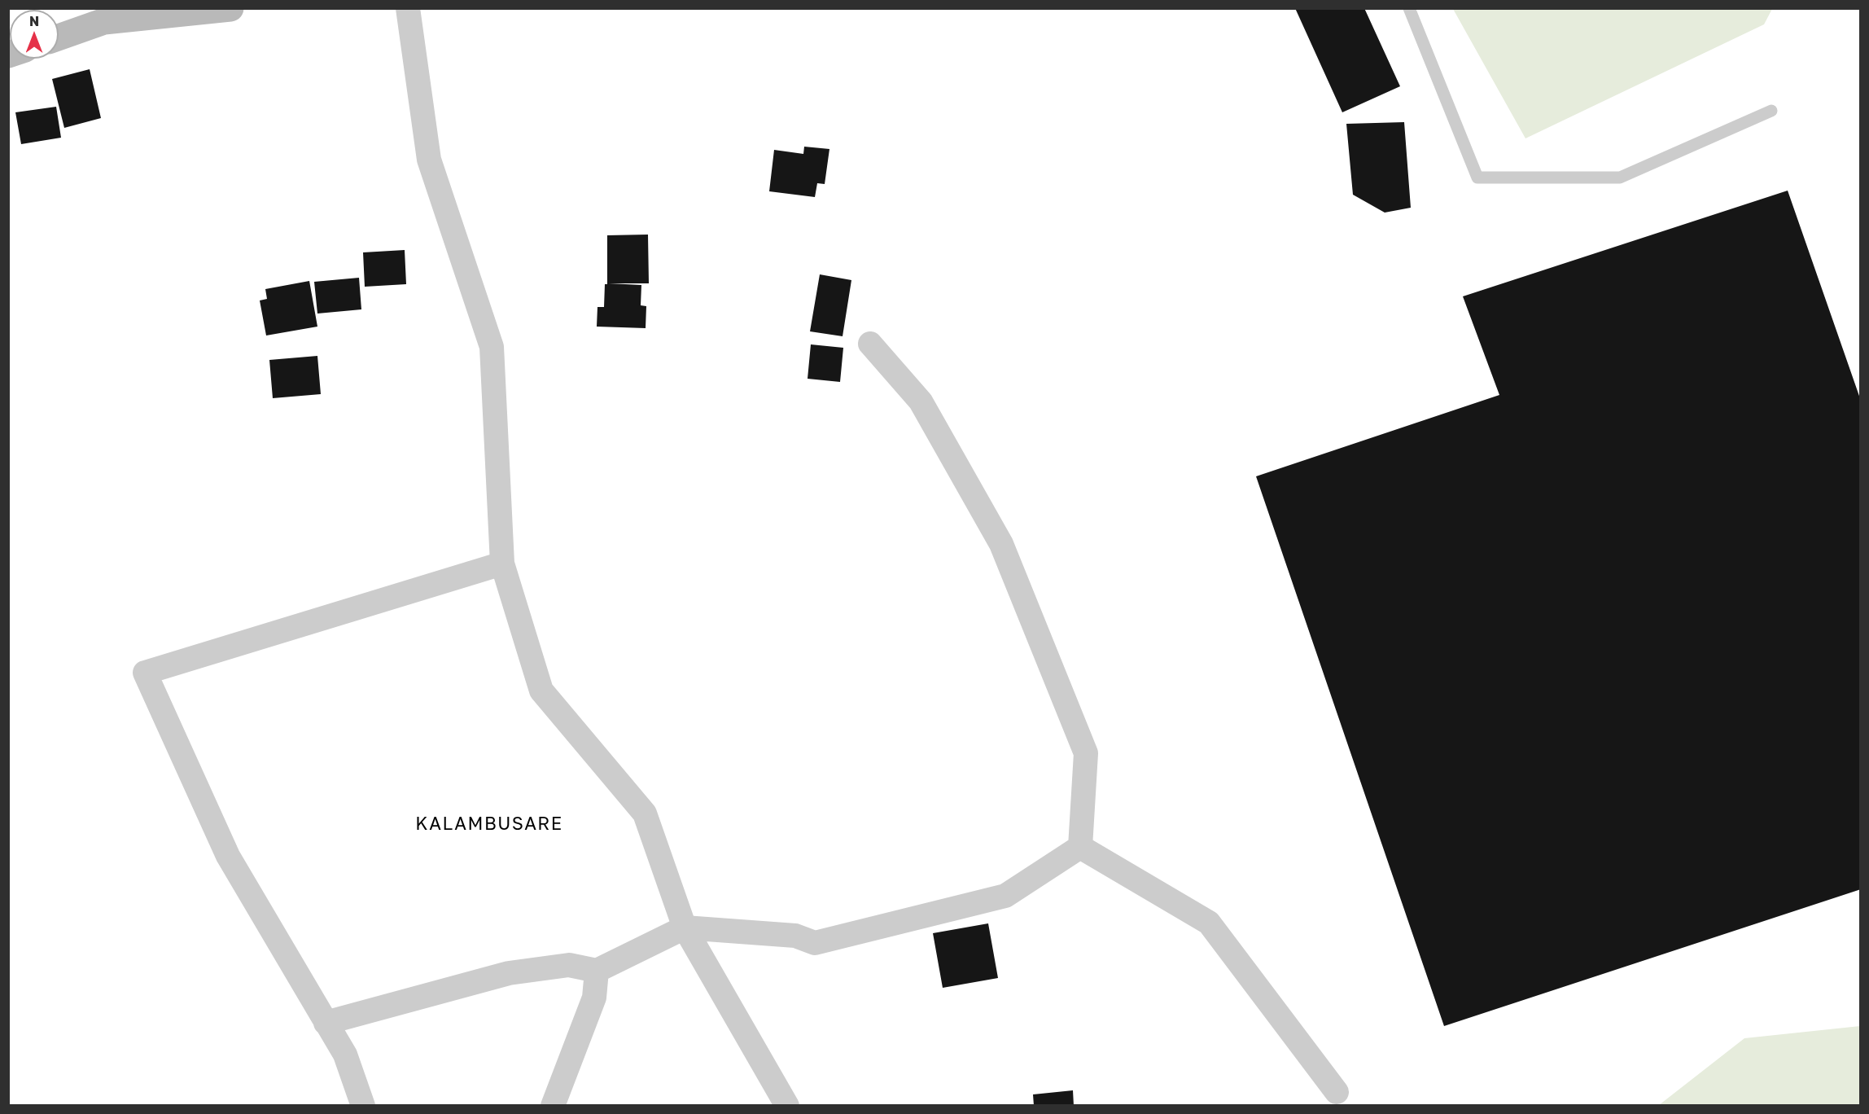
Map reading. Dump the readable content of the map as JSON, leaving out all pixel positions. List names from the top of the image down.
{
  "districts": ["KALAMBUSARE"],
  "north": "top"
}
